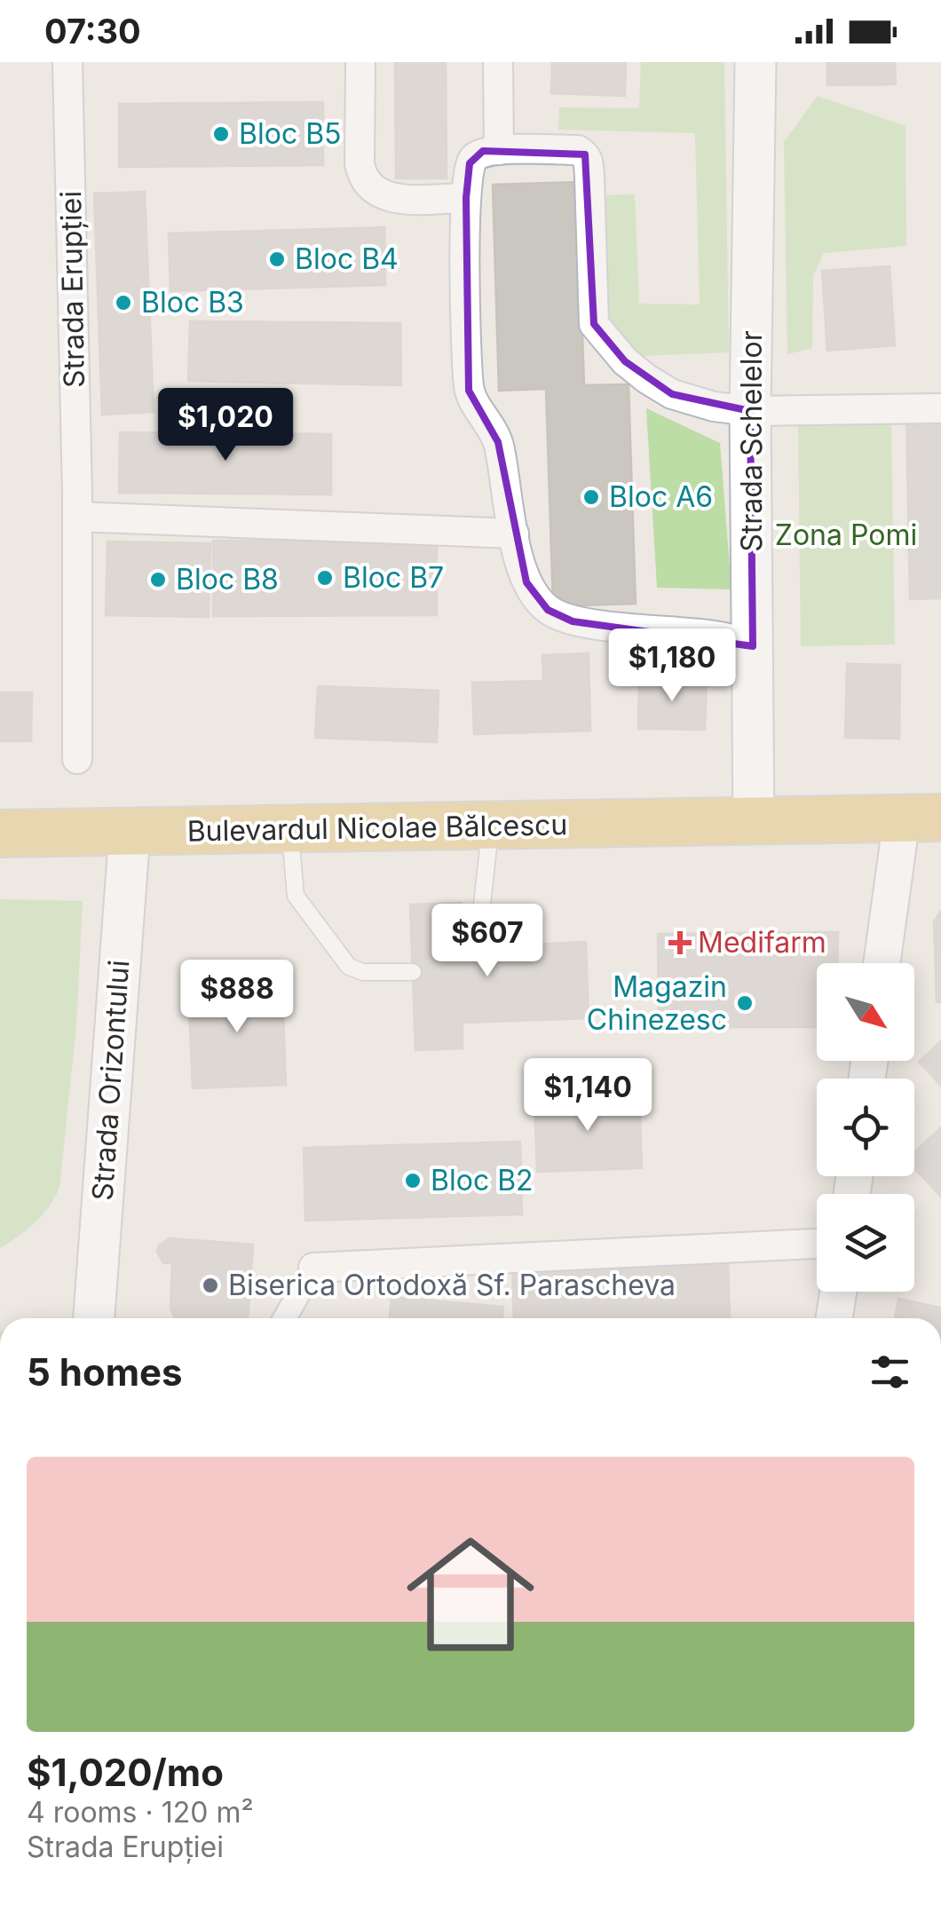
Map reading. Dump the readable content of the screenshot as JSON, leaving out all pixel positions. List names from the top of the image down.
{
  "streets": {
    "main road": ["Strada Schelelor", "Bulevardul Nicolae Bălcescu", "Strada Orizontului"],
    "street": ["Strada Erupției"]
  },
  "crossings": [
    ["Strada Schelelor", "Bulevardul Nicolae Bălcescu"],
    ["Bulevardul Nicolae Bălcescu", "Strada Orizontului"]
  ],
  "parks": ["Zona Pomi"],
  "places": {
    "other": [
      "Bloc B5",
      "Bloc B4",
      "Bloc B3",
      "Bloc A6",
      "Bloc B7",
      "Bloc B8",
      "Magazin Chinezesc",
      "Bloc B2",
      "Biserica Ortodoxă Sf. Parascheva"
    ],
    "health": ["Medifarm"]
  },
  "north": "bottom right",
  "page": {
    "status": "07:30",
    "price": [
      "$1,020",
      "$1,180",
      "$607",
      "$888",
      "$1,140"
    ],
    "heading": "5 homes",
    "list": [
      {
        "name": "$1,020/mo",
        "note": "4 rooms · 120 m² · Strada Erupției"
      }
    ]
  }
}
